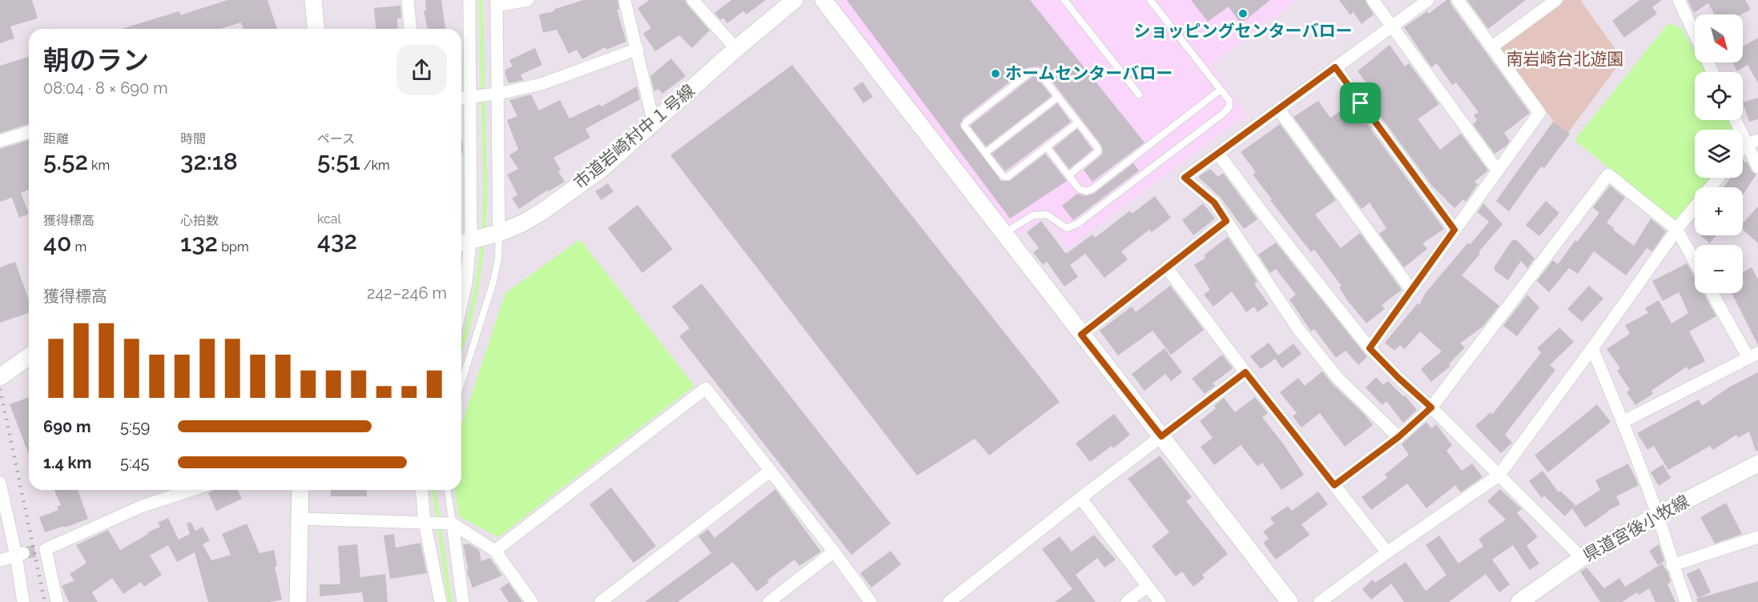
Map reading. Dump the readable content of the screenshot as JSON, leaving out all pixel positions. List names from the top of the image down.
{
  "streets": {
    "street": ["市道岩崎村中１号線", "県道宮後小牧線"]
  },
  "parks": ["南岩崎台北遊園"],
  "places": ["ショッピングセンターバロー", "ホームセンターバロー"],
  "north": "bottom right",
  "page": {
    "map_buttons": ["+", "−"],
    "heading": ["朝のラン", "08:04 · 8 × 690 m"],
    "stats": [
      ["距離", "5.52 km"],
      ["時間", "32:18"],
      ["ペース", "5:51 /km"],
      ["獲得標高", "40 m"],
      ["心拍数", "132 bpm"],
      ["kcal", "432"]
    ],
    "chart": ["獲得標高", "242–246 m"],
    "list": [
      {
        "name": "690 m",
        "note": "5:59"
      },
      {
        "name": "1.4 km",
        "note": "5:45"
      }
    ]
  }
}
